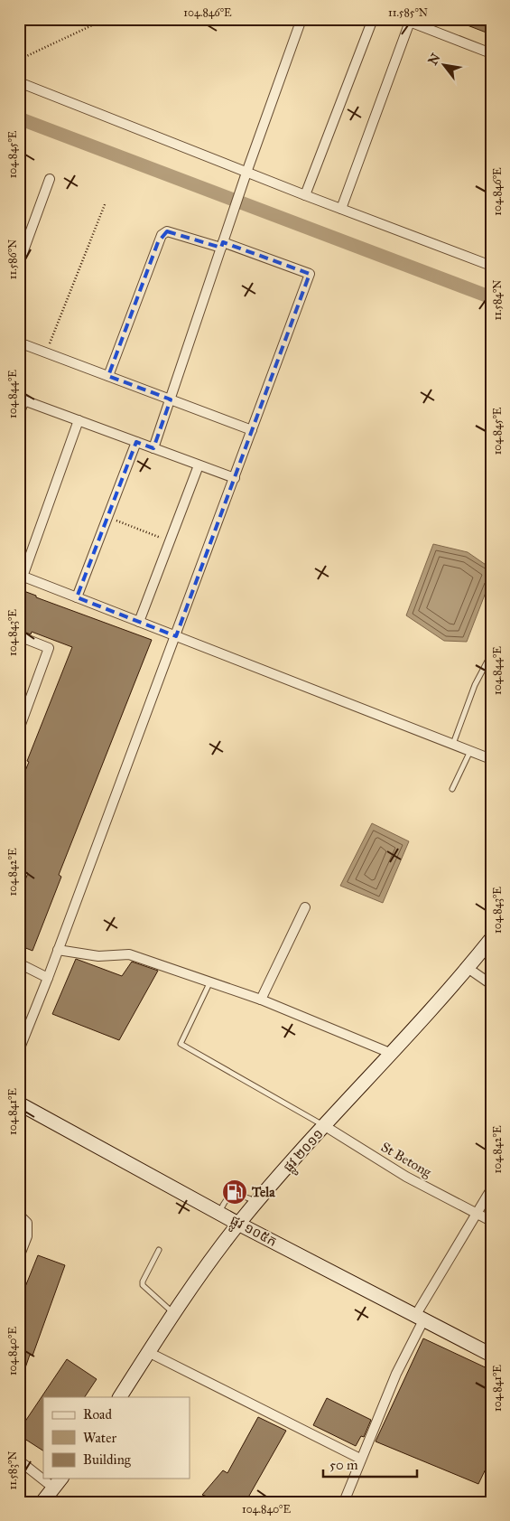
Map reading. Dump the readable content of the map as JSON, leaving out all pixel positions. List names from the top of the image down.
{
  "streets": {
    "main road": ["ផ្លូវ ២០១១", "ផ្លូវ ១០៥ក"],
    "street": ["St Betong"]
  },
  "crossings": [
    ["ផ្លូវ ២០១១", "St Betong"],
    ["ផ្លូវ ២០១១", "ផ្លូវ ១០៥ក"]
  ],
  "places": {
    "fuel station": ["Tela"]
  },
  "legend": ["Road", "Water", "Building"],
  "scale_bar": "50 m",
  "north": "top left",
  "coordinates": [
    "104.846°E",
    "11.585°N",
    "104.845°E",
    "11.586°N",
    "11.584°N",
    "104.844°E",
    "104.843°E",
    "104.842°E",
    "104.841°E",
    "104.840°E",
    "11.583°N"
  ]
}
